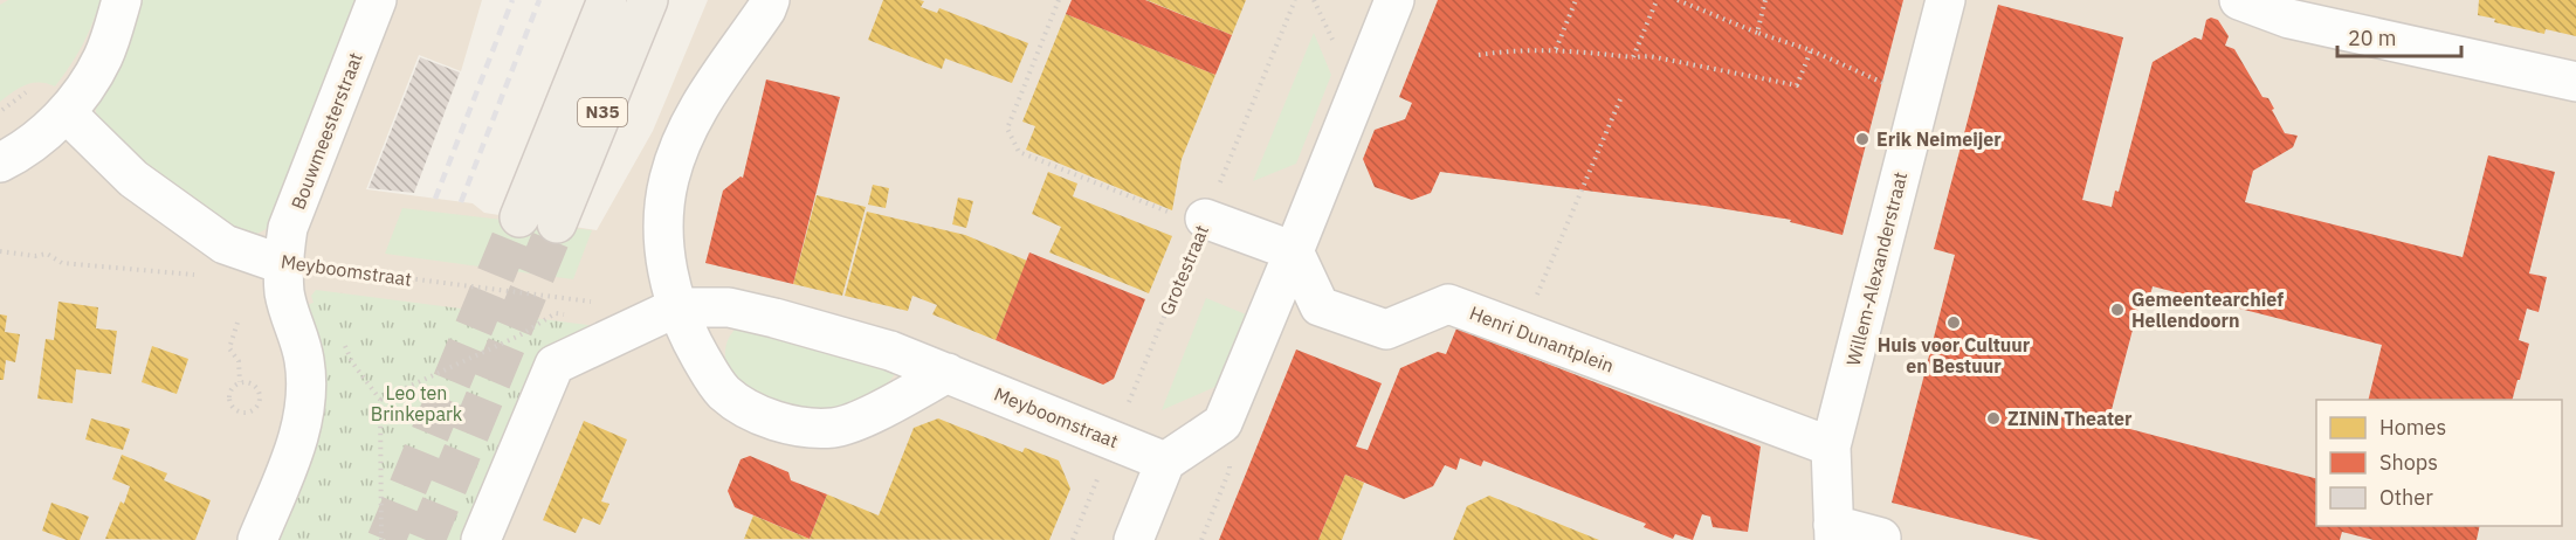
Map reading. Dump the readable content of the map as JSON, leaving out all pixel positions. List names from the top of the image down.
{
  "streets": {
    "main road": ["N35"],
    "street": [
      "Bouwmeesterstraat",
      "Willem-Alexanderstraat",
      "Meyboomstraat",
      "Henri Dunantplein"
    ],
    "path": ["Grotestraat"]
  },
  "crossings": [
    ["Bouwmeesterstraat", "Meyboomstraat"],
    ["Willem-Alexanderstraat", "Henri Dunantplein"],
    ["Meyboomstraat", "Grotestraat"]
  ],
  "parks": ["Leo ten Brinkepark"],
  "places": [
    "Erik Neimeijer",
    "Gemeentearchief Hellendoorn",
    "Huis voor Cultuur en Bestuur",
    "ZINiN Theater"
  ],
  "legend": ["Homes", "Shops", "Other"],
  "scale_bar": "20 m"
}
